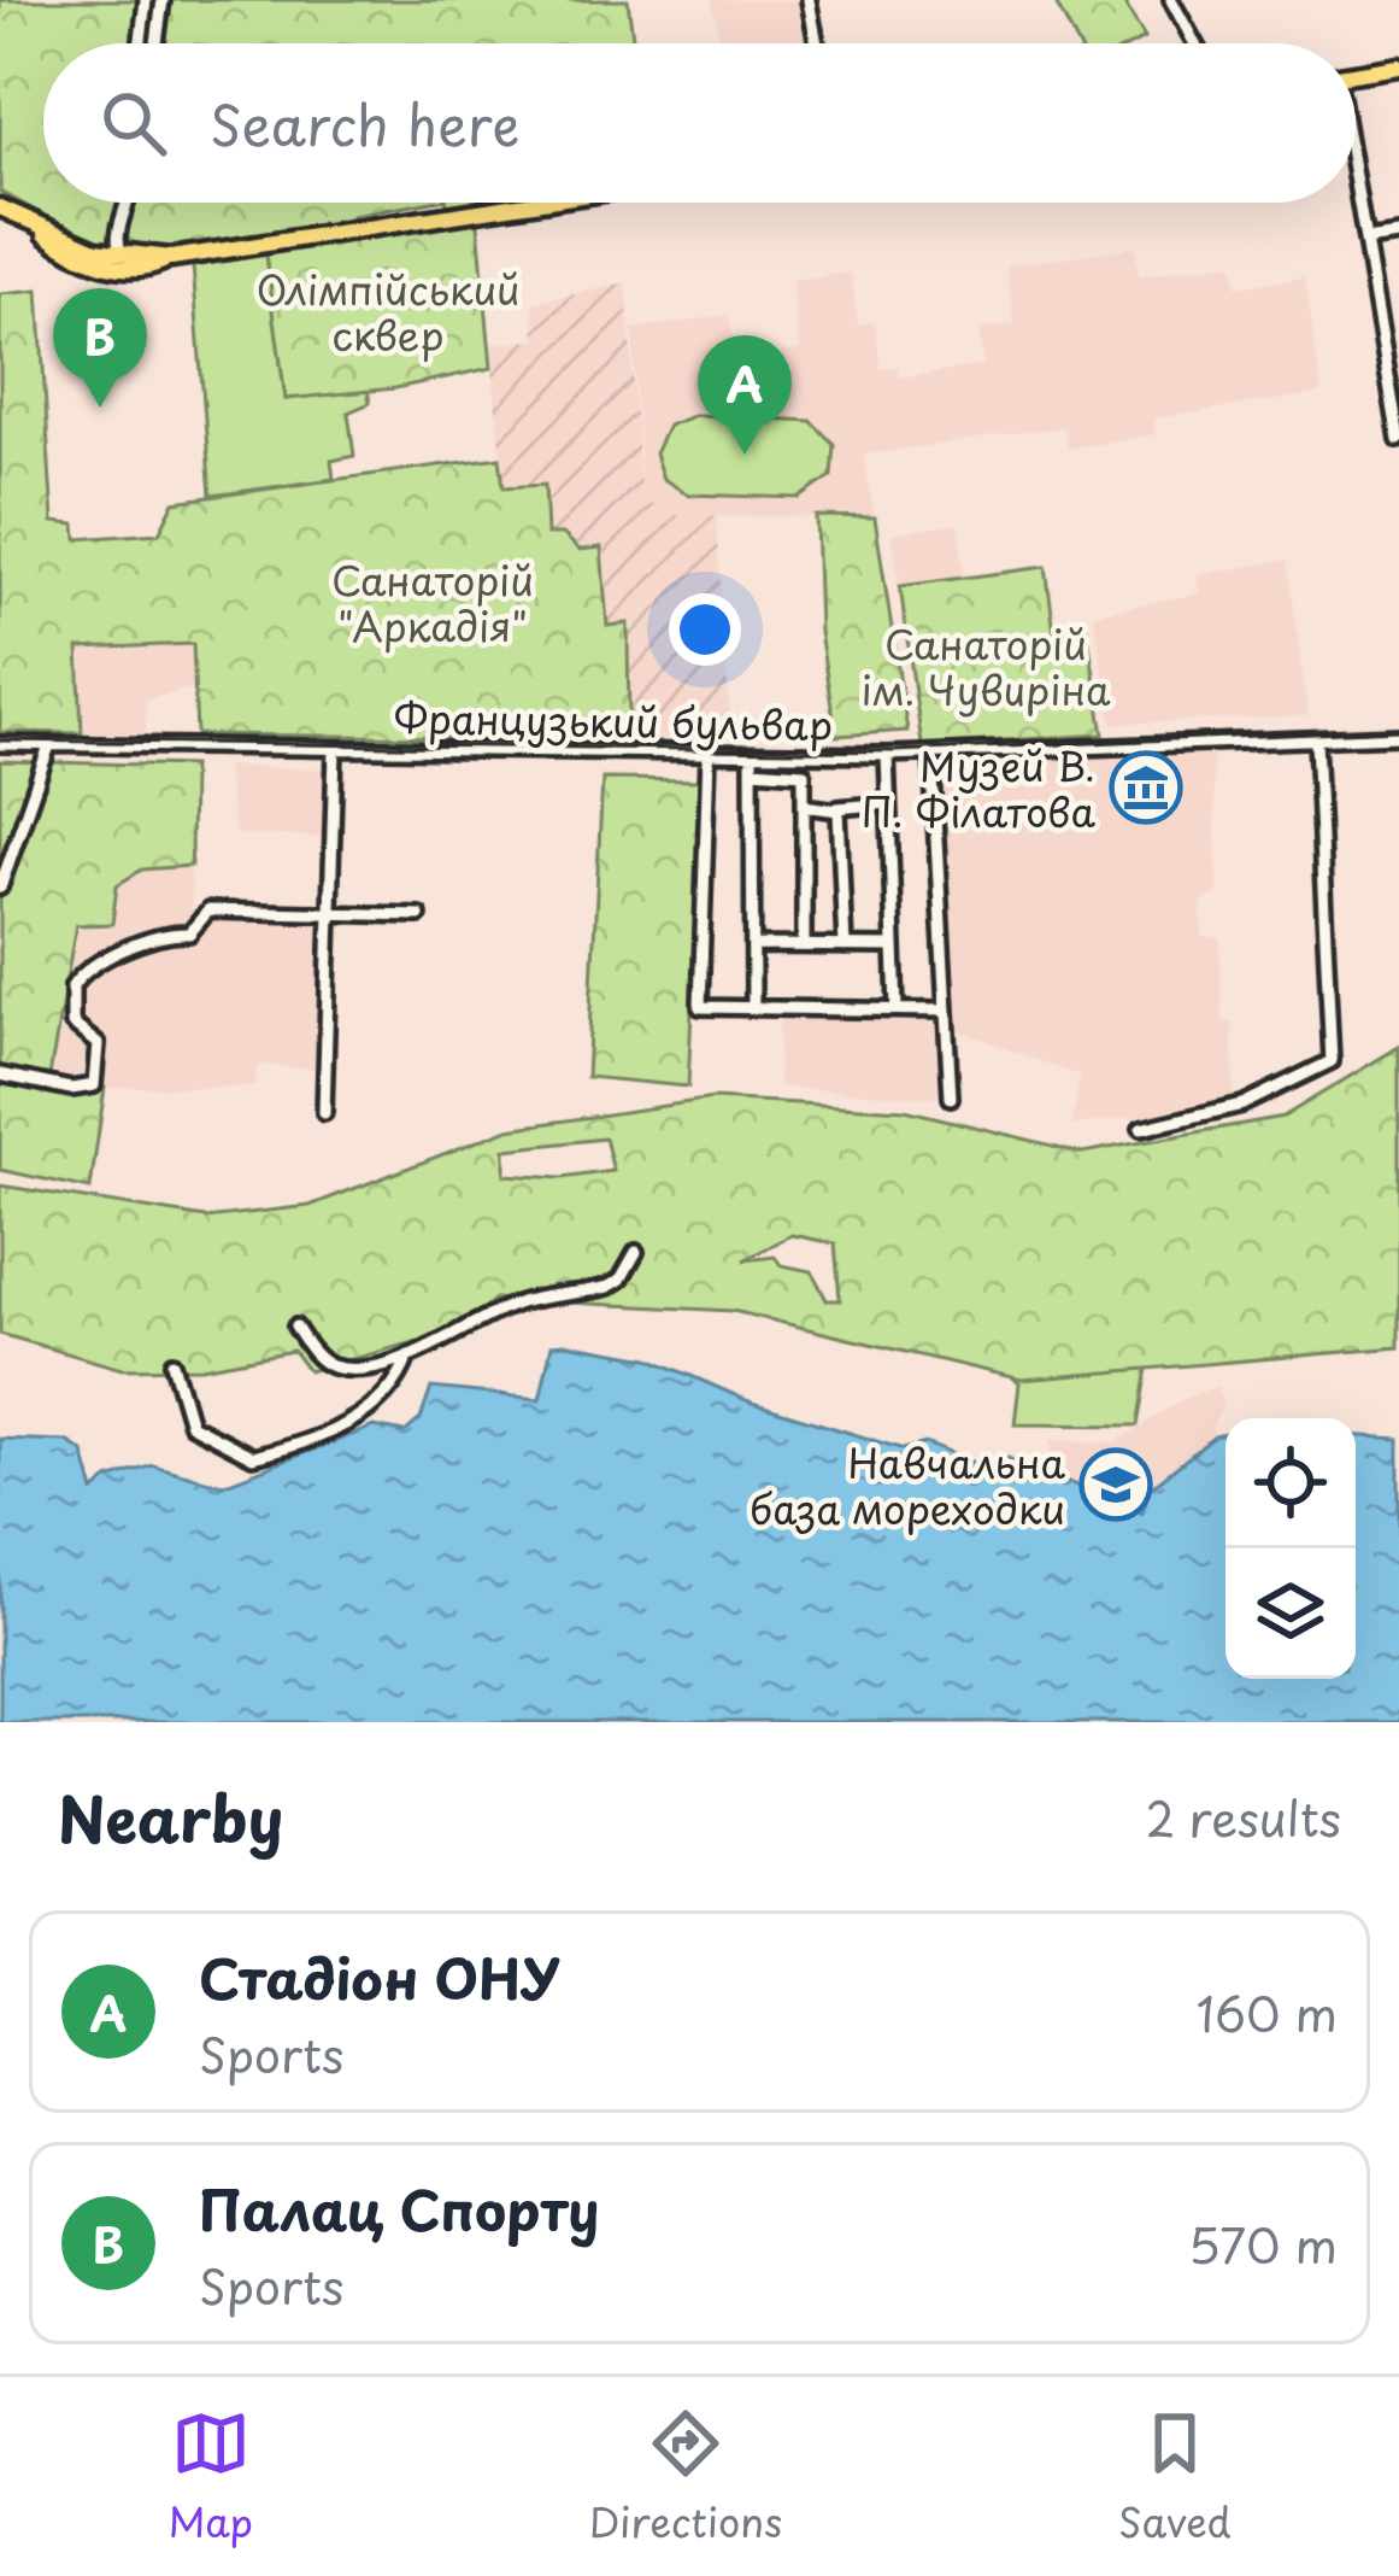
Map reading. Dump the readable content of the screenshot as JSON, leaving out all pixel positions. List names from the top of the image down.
{
  "streets": {
    "street": ["Французький бульвар"]
  },
  "parks": ["Олімпійський сквер", "Санаторій \"Аркадія\"", "Санаторій ім. Чувиріна"],
  "places": {
    "museum": ["Музей В. П. Філатова"],
    "school or university": ["Навчальна база мореходки"]
  },
  "page": {
    "search": "Search here",
    "pins": ["B", "A"],
    "heading": ["Nearby", "2 results"],
    "list": [
      {
        "mark": "A",
        "name": "Стадіон ОНУ",
        "note": "Sports",
        "value": "160 m"
      },
      {
        "mark": "B",
        "name": "Палац Спорту",
        "note": "Sports",
        "value": "570 m"
      }
    ],
    "nav": ["Map", "Directions", "Saved"]
  }
}
